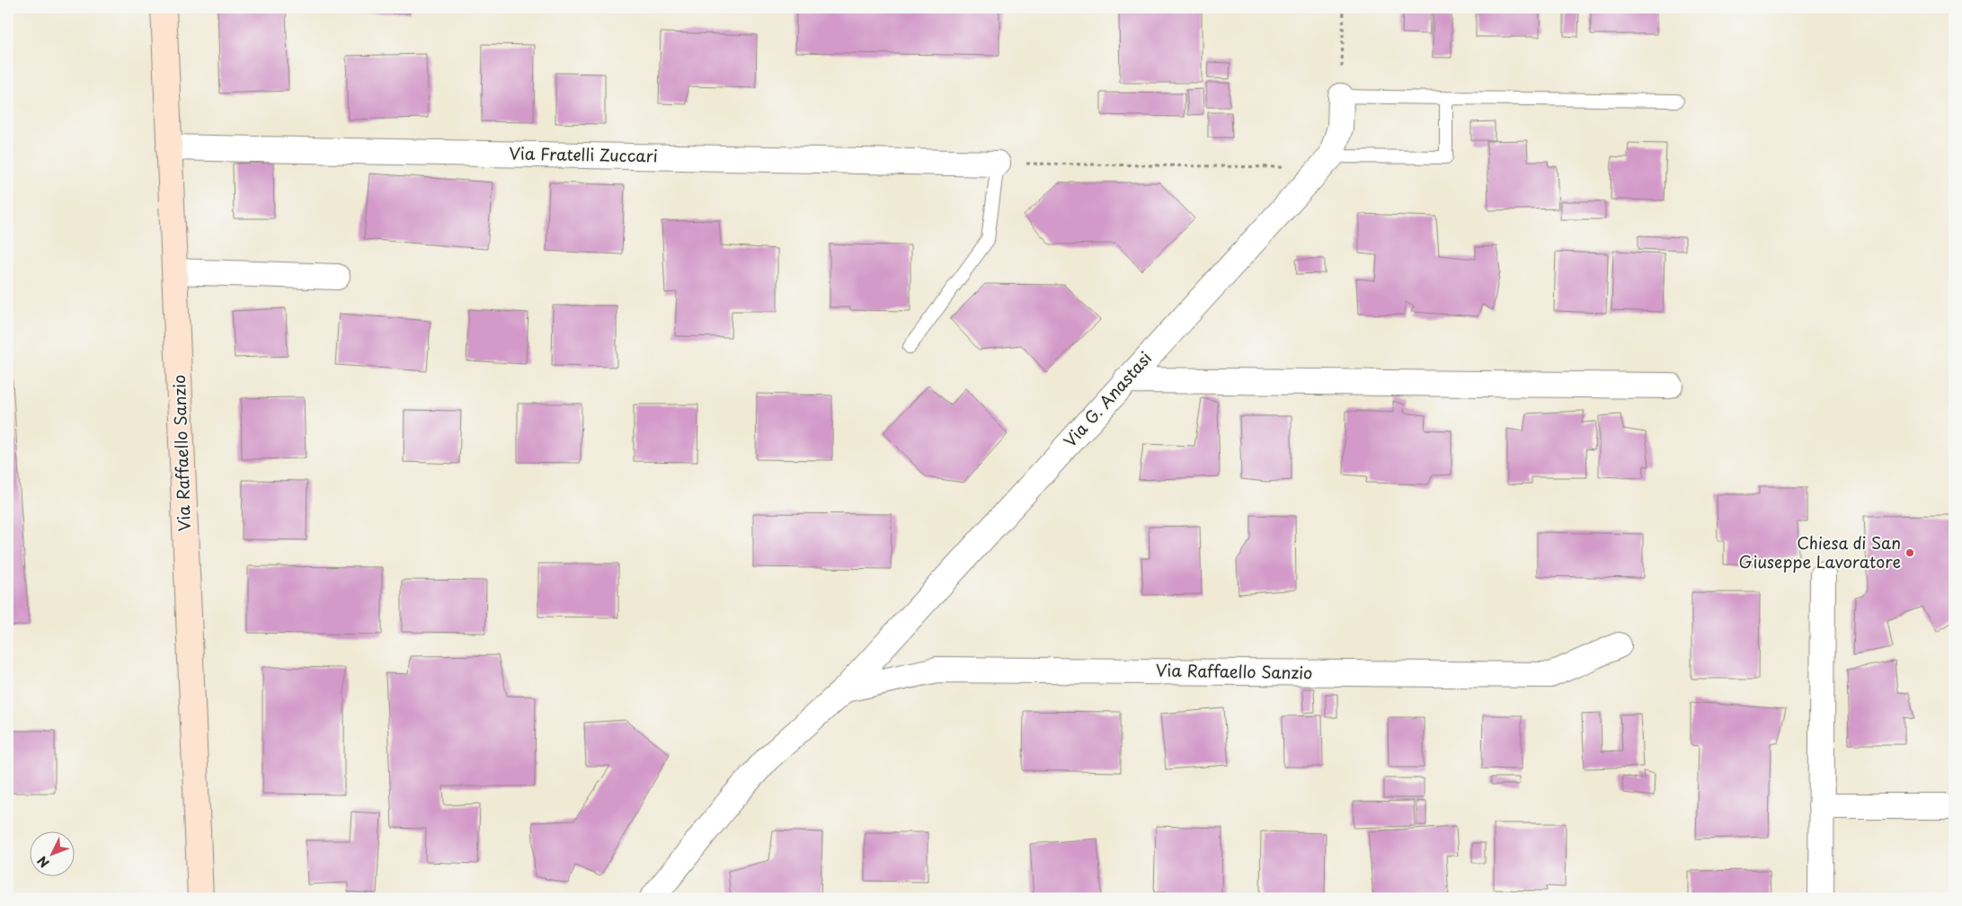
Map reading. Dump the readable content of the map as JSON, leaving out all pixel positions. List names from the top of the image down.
{
  "streets": {
    "main road": ["Via Raffaello Sanzio"],
    "street": ["Via Fratelli Zuccari", "Via G. Anastasi"]
  },
  "crossings": [
    ["Via Fratelli Zuccari", "Via Raffaello Sanzio"],
    ["Via G. Anastasi", "Via Raffaello Sanzio"]
  ],
  "places": ["Chiesa di San Giuseppe Lavoratore"],
  "north": "bottom left"
}
